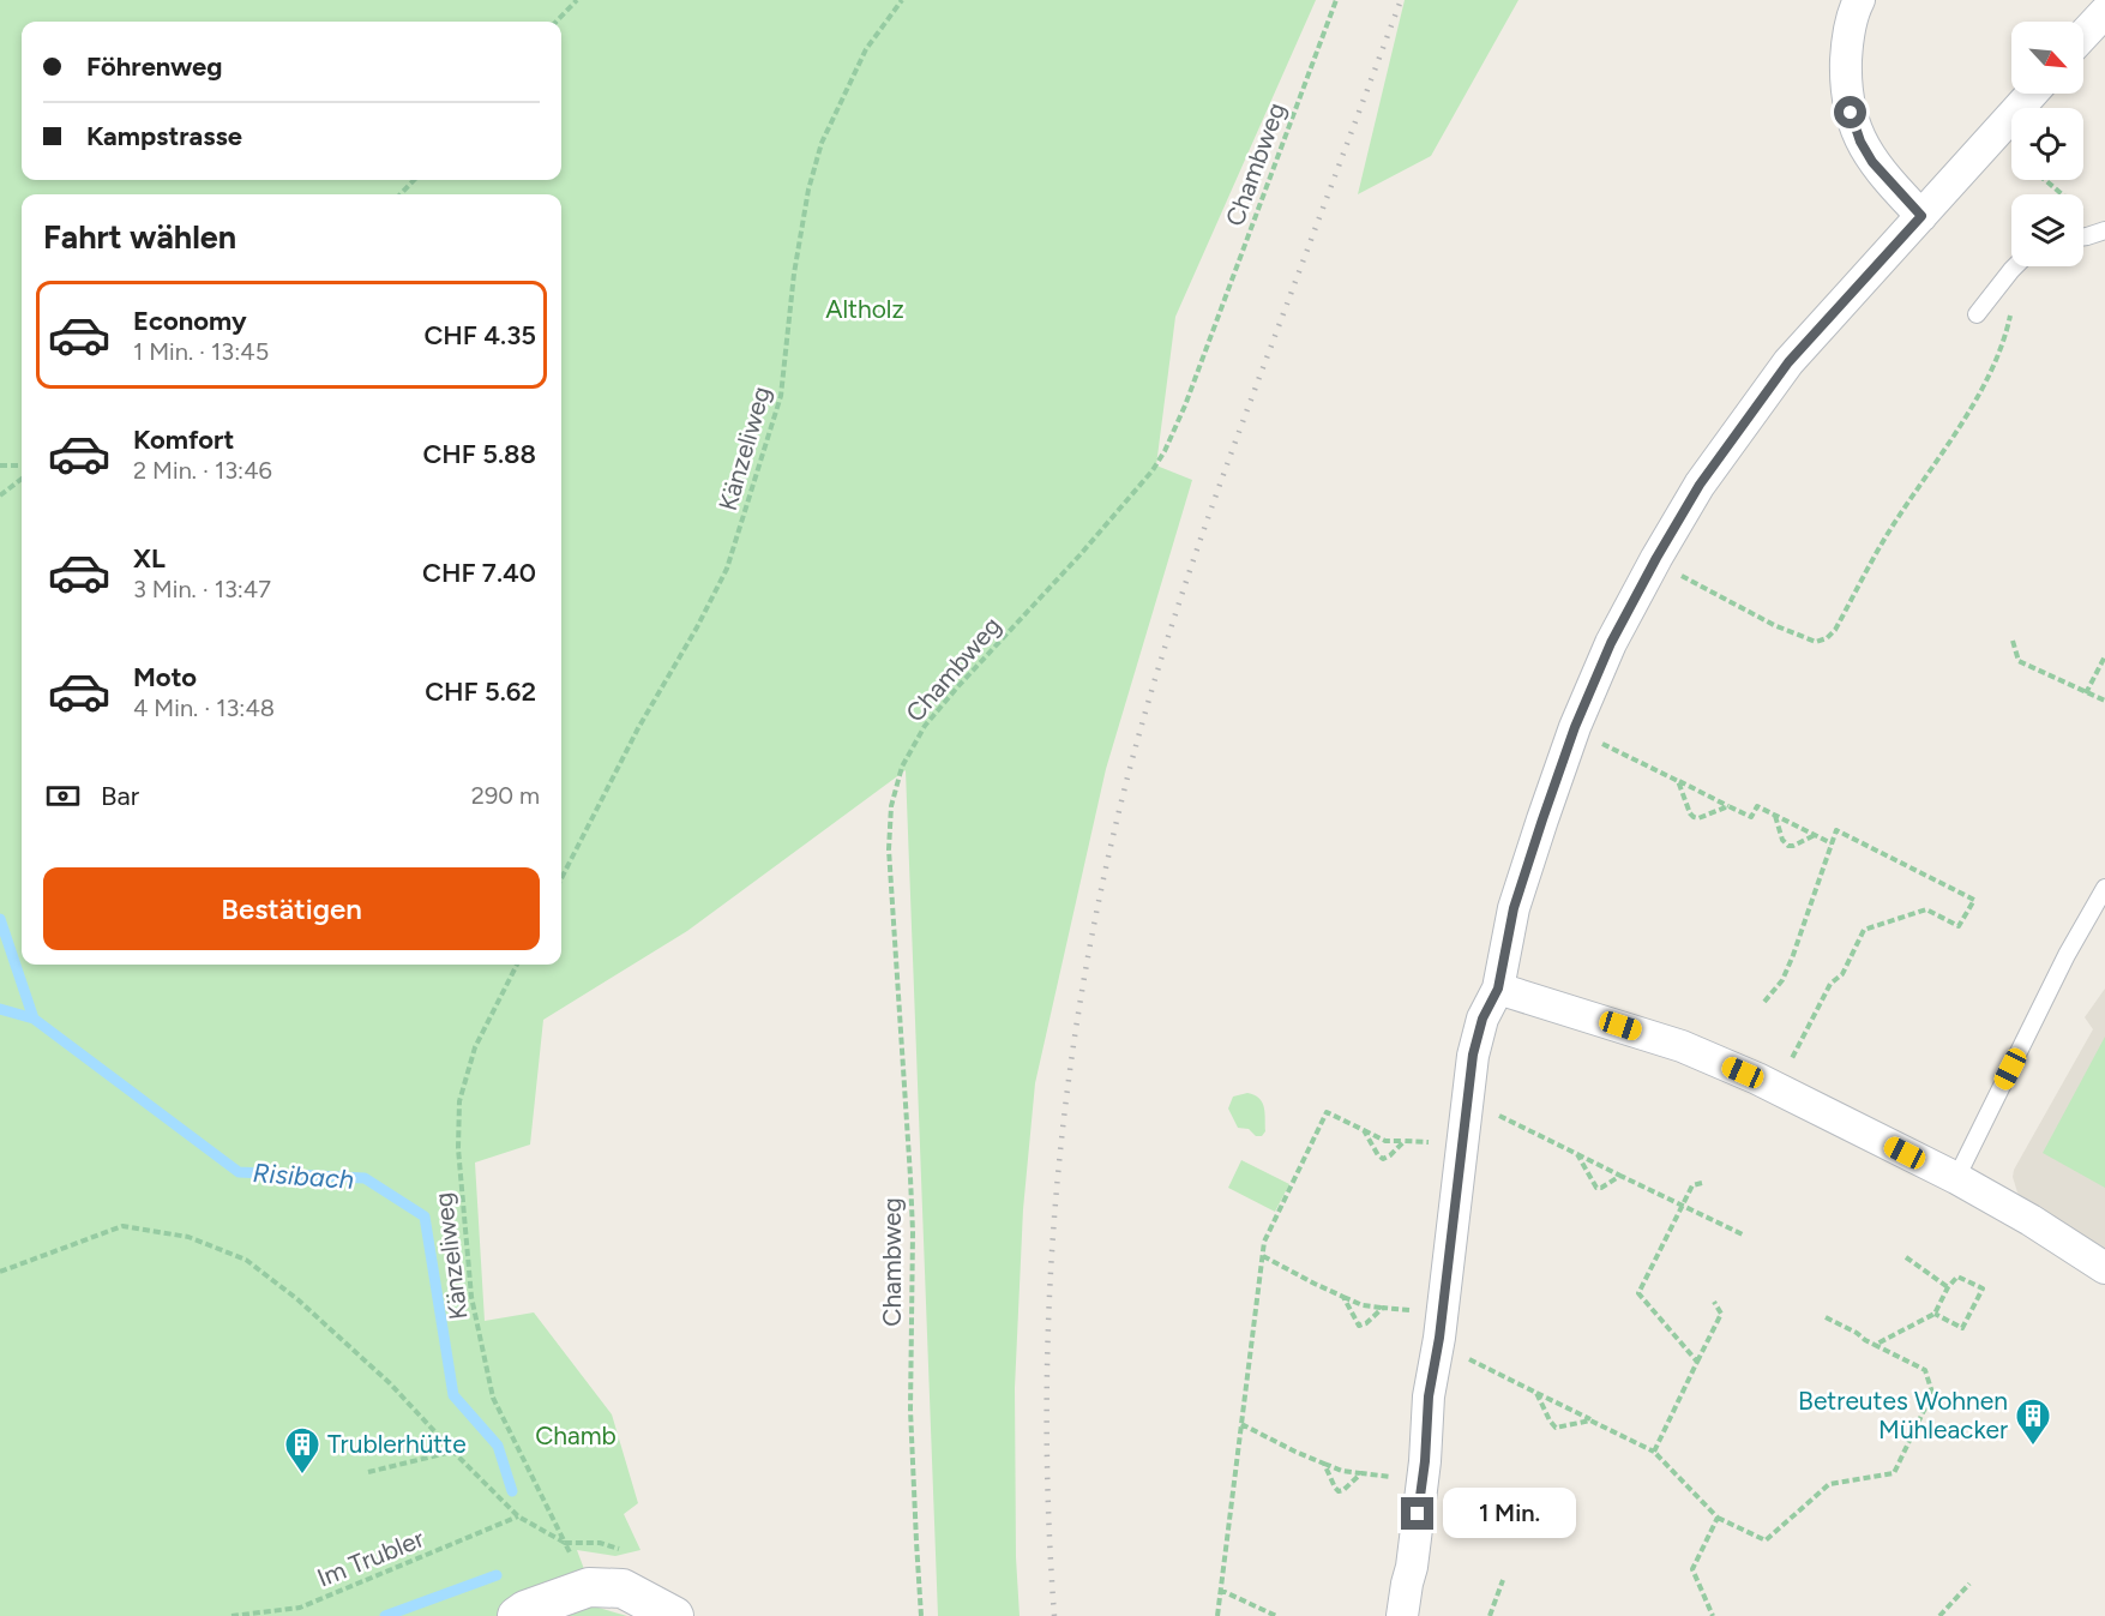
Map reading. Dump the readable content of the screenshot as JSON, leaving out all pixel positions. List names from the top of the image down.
{
  "streets": {
    "path": ["Chambweg", "Känzeliweg", "Im Trubler"]
  },
  "water": ["Risibach"],
  "parks": ["Altholz", "Chamb"],
  "places": {
    "building": ["Betreutes Wohnen Mühleacker", "Trublerhütte"]
  },
  "north": "bottom right",
  "page": {
    "banner": ["Föhrenweg", "Kampstrasse"],
    "heading": "Fahrt wählen",
    "list": [
      {
        "name": "Economy",
        "note": "1 Min. · 13:45",
        "value": "CHF 4.35"
      },
      {
        "name": "Komfort",
        "note": "2 Min. · 13:46",
        "value": "CHF 5.88"
      },
      {
        "name": "XL",
        "note": "3 Min. · 13:47",
        "value": "CHF 7.40"
      },
      {
        "name": "Moto",
        "note": "4 Min. · 13:48",
        "value": "CHF 5.62"
      }
    ],
    "pay": ["Bar", "290 m"],
    "buttons": "Bestätigen",
    "bubble": "1 Min."
  }
}
